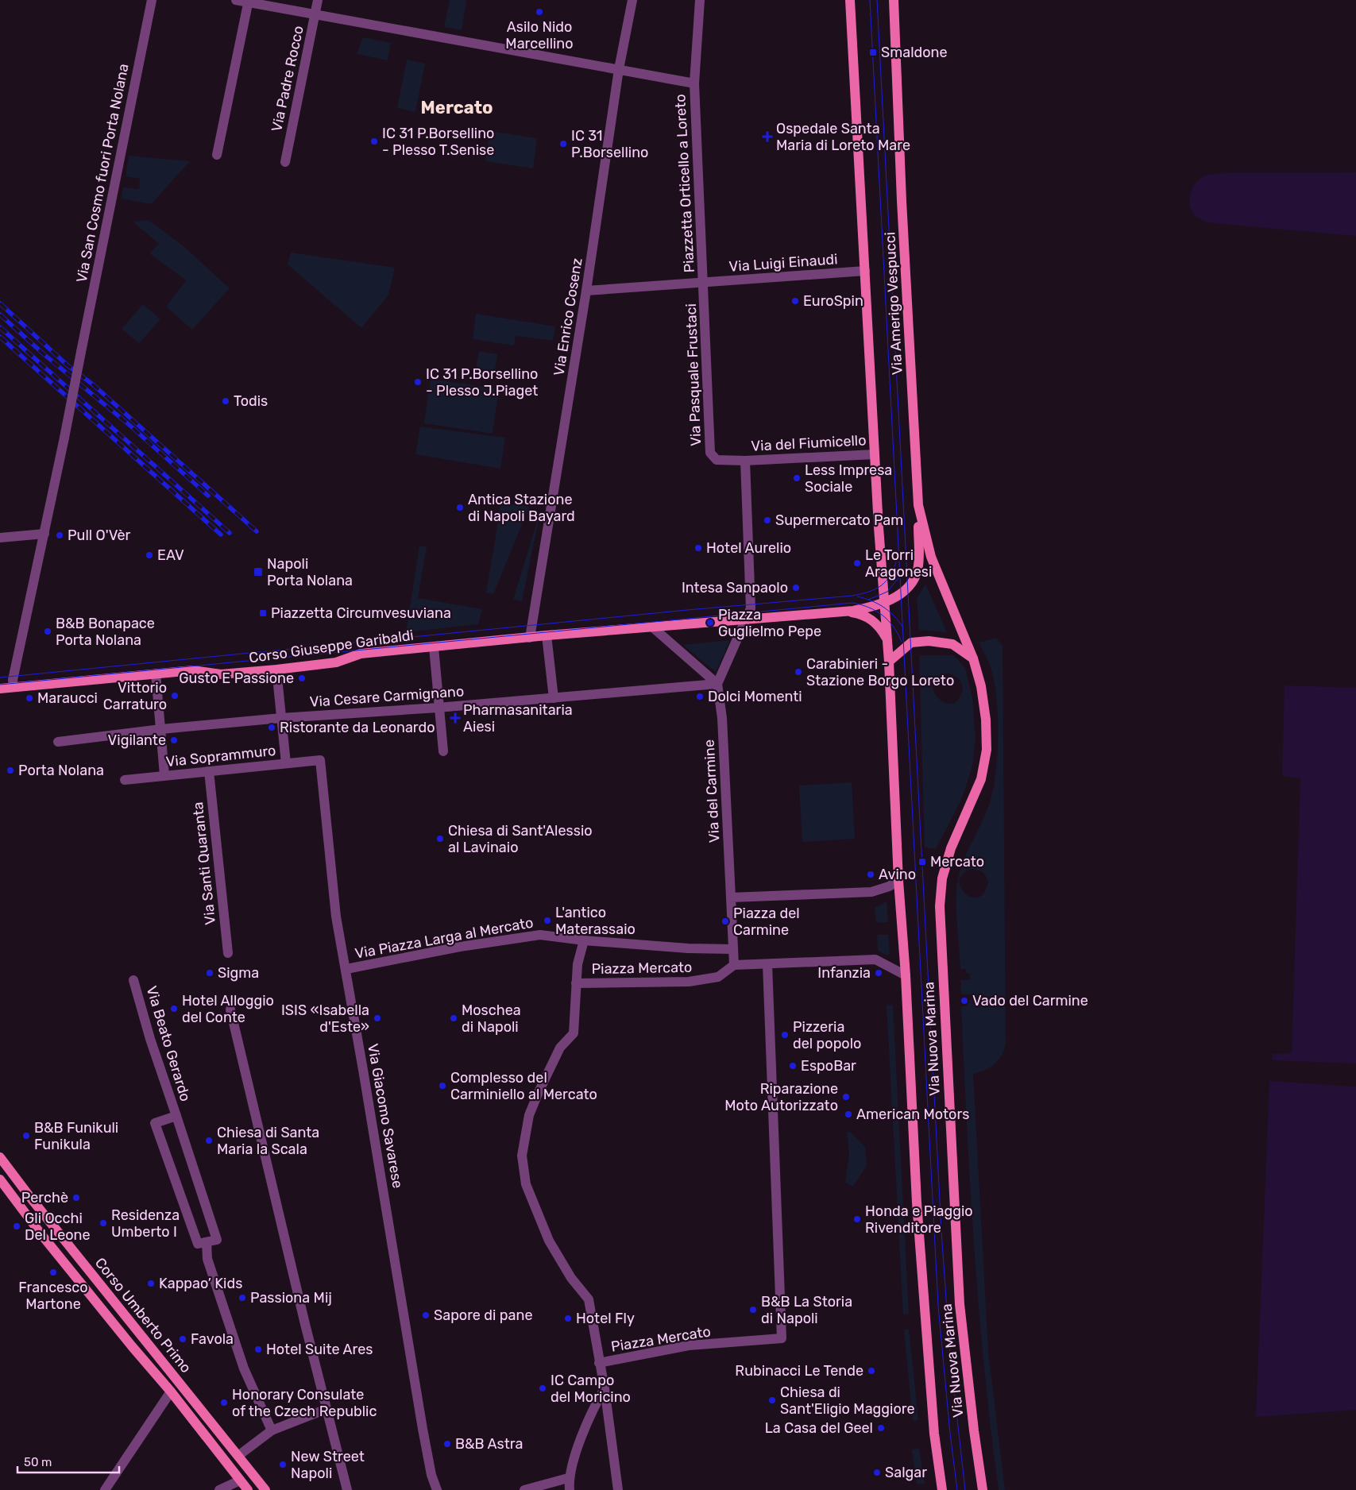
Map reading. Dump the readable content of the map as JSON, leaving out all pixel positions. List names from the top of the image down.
{
  "streets": {
    "main road": [
      "Via Amerigo Vespucci",
      "Corso Giuseppe Garibaldi",
      "Via Nuova Marina",
      "Corso Umberto Primo"
    ],
    "street": [
      "Via Padre Rocco",
      "Via San Cosmo fuori Porta Nolana",
      "Piazzetta Orticello a Loreto",
      "Via Luigi Einaudi",
      "Via Enrico Cosenz",
      "Via Pasquale Frustaci",
      "Via del Fiumicello",
      "Via Cesare Carmignano",
      "Via Soprammuro",
      "Via del Carmine",
      "Via Santi Quaranta",
      "Via Piazza Larga al Mercato",
      "Piazza Mercato",
      "Via Beato Gerardo",
      "Via Giacomo Savarese"
    ]
  },
  "crossings": [
    ["Piazzetta Orticello a Loreto", "Via Luigi Einaudi"],
    ["Piazzetta Orticello a Loreto", "Via Pasquale Frustaci"],
    ["Via Luigi Einaudi", "Via Amerigo Vespucci"],
    ["Via Luigi Einaudi", "Via Enrico Cosenz"],
    ["Via Luigi Einaudi", "Via Pasquale Frustaci"],
    ["Via Amerigo Vespucci", "Via del Fiumicello"],
    ["Via Amerigo Vespucci", "Via Nuova Marina"],
    ["Via Enrico Cosenz", "Corso Giuseppe Garibaldi"],
    ["Via Pasquale Frustaci", "Via del Fiumicello"],
    ["Via Cesare Carmignano", "Via del Carmine"],
    ["Via Soprammuro", "Via Santi Quaranta"],
    ["Via Soprammuro", "Via Giacomo Savarese"],
    ["Via Piazza Larga al Mercato", "Piazza Mercato"],
    ["Via Piazza Larga al Mercato", "Via Giacomo Savarese"]
  ],
  "districts": ["Mercato"],
  "places": {
    "other": [
      "Asilo Nido Marcellino",
      "IC 31 P.Borsellino - Plesso T.Senise",
      "IC 31 P.Borsellino",
      "EuroSpin",
      "IC 31 P.Borsellino - Plesso J.Piaget",
      "Todis",
      "Less Impresa Sociale",
      "Antica Stazione di Napoli Bayard",
      "Supermercato Pam",
      "Pull O'Vèr",
      "Hotel Aurelio",
      "EAV",
      "Le Torri Aragonesi",
      "Intesa Sanpaolo",
      "Piazza Guglielmo Pepe",
      "B&B Bonapace Porta Nolana",
      "Carabinieri - Stazione Borgo Loreto",
      "Gusto E Passione",
      "Vittorio Carraturo",
      "Dolci Momenti",
      "Maraucci",
      "Ristorante da Leonardo",
      "Vigilante",
      "Porta Nolana",
      "Chiesa di Sant'Alessio al Lavinaio",
      "Avino",
      "L'antico Materassaio",
      "Piazza del Carmine",
      "Sigma",
      "Infanzia",
      "Vado del Carmine",
      "Hotel Alloggio del Conte",
      "ISIS «Isabella d'Este»",
      "Moschea di Napoli",
      "Pizzeria del popolo",
      "EspoBar",
      "Complesso del Carminiello al Mercato",
      "Riparazione Moto Autorizzato",
      "American Motors",
      "B&B Funikuli Funikula",
      "Chiesa di Santa Maria la Scala",
      "Perchè",
      "Honda e Piaggio Rivenditore",
      "Residenza Umberto I",
      "Gli Occhi Del Leone",
      "Francesco Martone",
      "Kappao’ Kids",
      "Passiona Mij",
      "B&B La Storia di Napoli",
      "Sapore di pane",
      "Hotel Fly",
      "Favola",
      "Hotel Suite Ares",
      "Rubinacci Le Tende",
      "IC Campo del Moricino",
      "Chiesa di Sant'Eligio Maggiore",
      "Honorary Consulate of the Czech Republic",
      "La Casa del Geel",
      "B&B Astra",
      "New Street Napoli",
      "Salgar"
    ],
    "transit": [
      "Smaldone",
      "Napoli Porta Nolana",
      "Piazzetta Circumvesuviana",
      "Mercato"
    ],
    "health": ["Ospedale Santa Maria di Loreto Mare", "Pharmasanitaria Aiesi"]
  },
  "scale_bar": "50 m"
}
